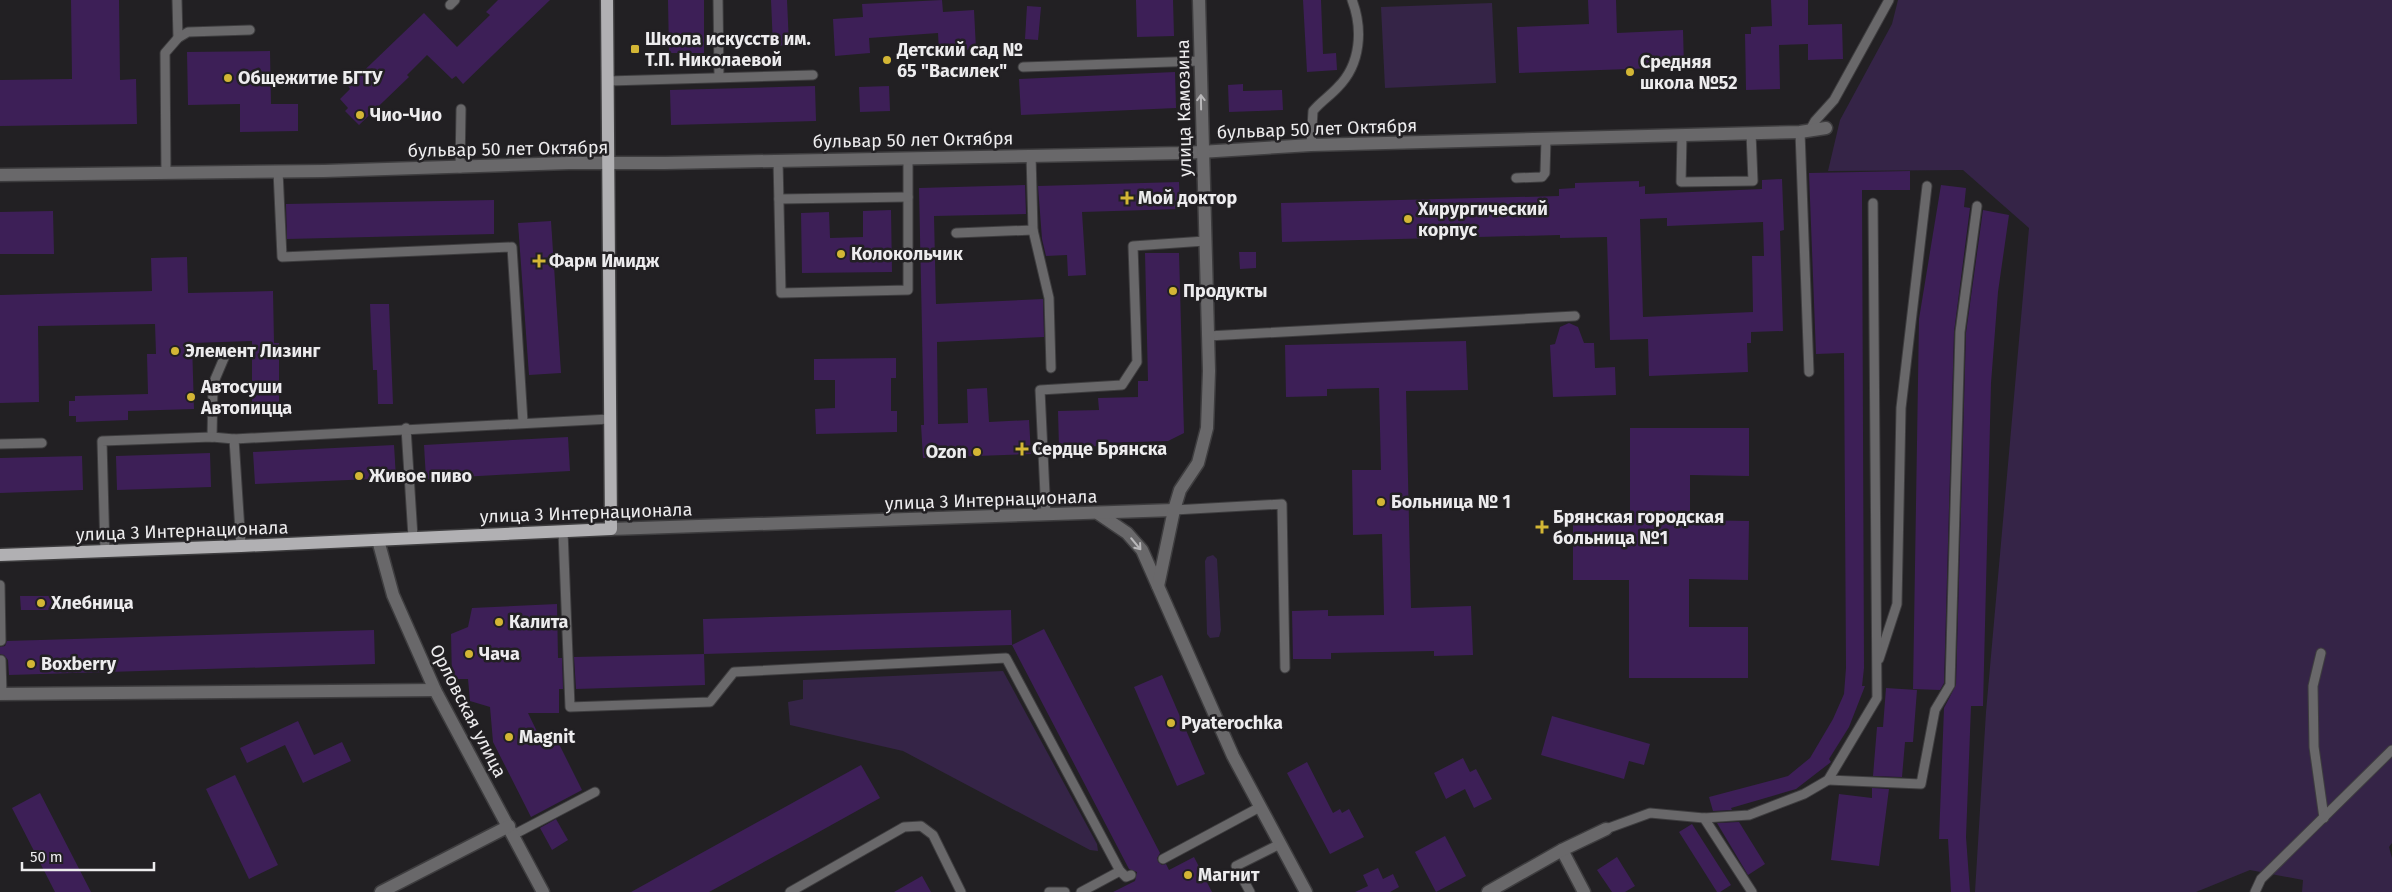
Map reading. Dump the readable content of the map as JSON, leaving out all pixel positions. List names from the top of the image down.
{
  "streets": {
    "main road": ["улица 3 Интернационала"],
    "street": ["улица Камозина", "бульвар 50 лет Октября", "Орловская улица"]
  },
  "crossings": [
    ["улица Камозина", "бульвар 50 лет Октября"],
    ["улица Камозина", "улица 3 Интернационала"],
    ["улица 3 Интернационала", "Орловская улица"]
  ],
  "places": {
    "transit": ["Школа искусств им. Т.П. Николаевой"],
    "other": [
      "Детский сад № 65 \"Василек\"",
      "Средняя школа №52",
      "Общежитие БГТУ",
      "Чио-Чио",
      "Хирургический корпус",
      "Колокольчик",
      "Продукты",
      "Элемент Лизинг",
      "Автосуши Автопицца",
      "Ozon",
      "Живое пиво",
      "Больница № 1",
      "Хлебница",
      "Калита",
      "Чача",
      "Boxberry",
      "Pyaterochka",
      "Magnit",
      "Магнит"
    ],
    "health": [
      "Мой доктор",
      "Фарм Имидж",
      "Сердце Брянска",
      "Брянская городская больница №1"
    ]
  },
  "scale_bar": "50 m"
}
